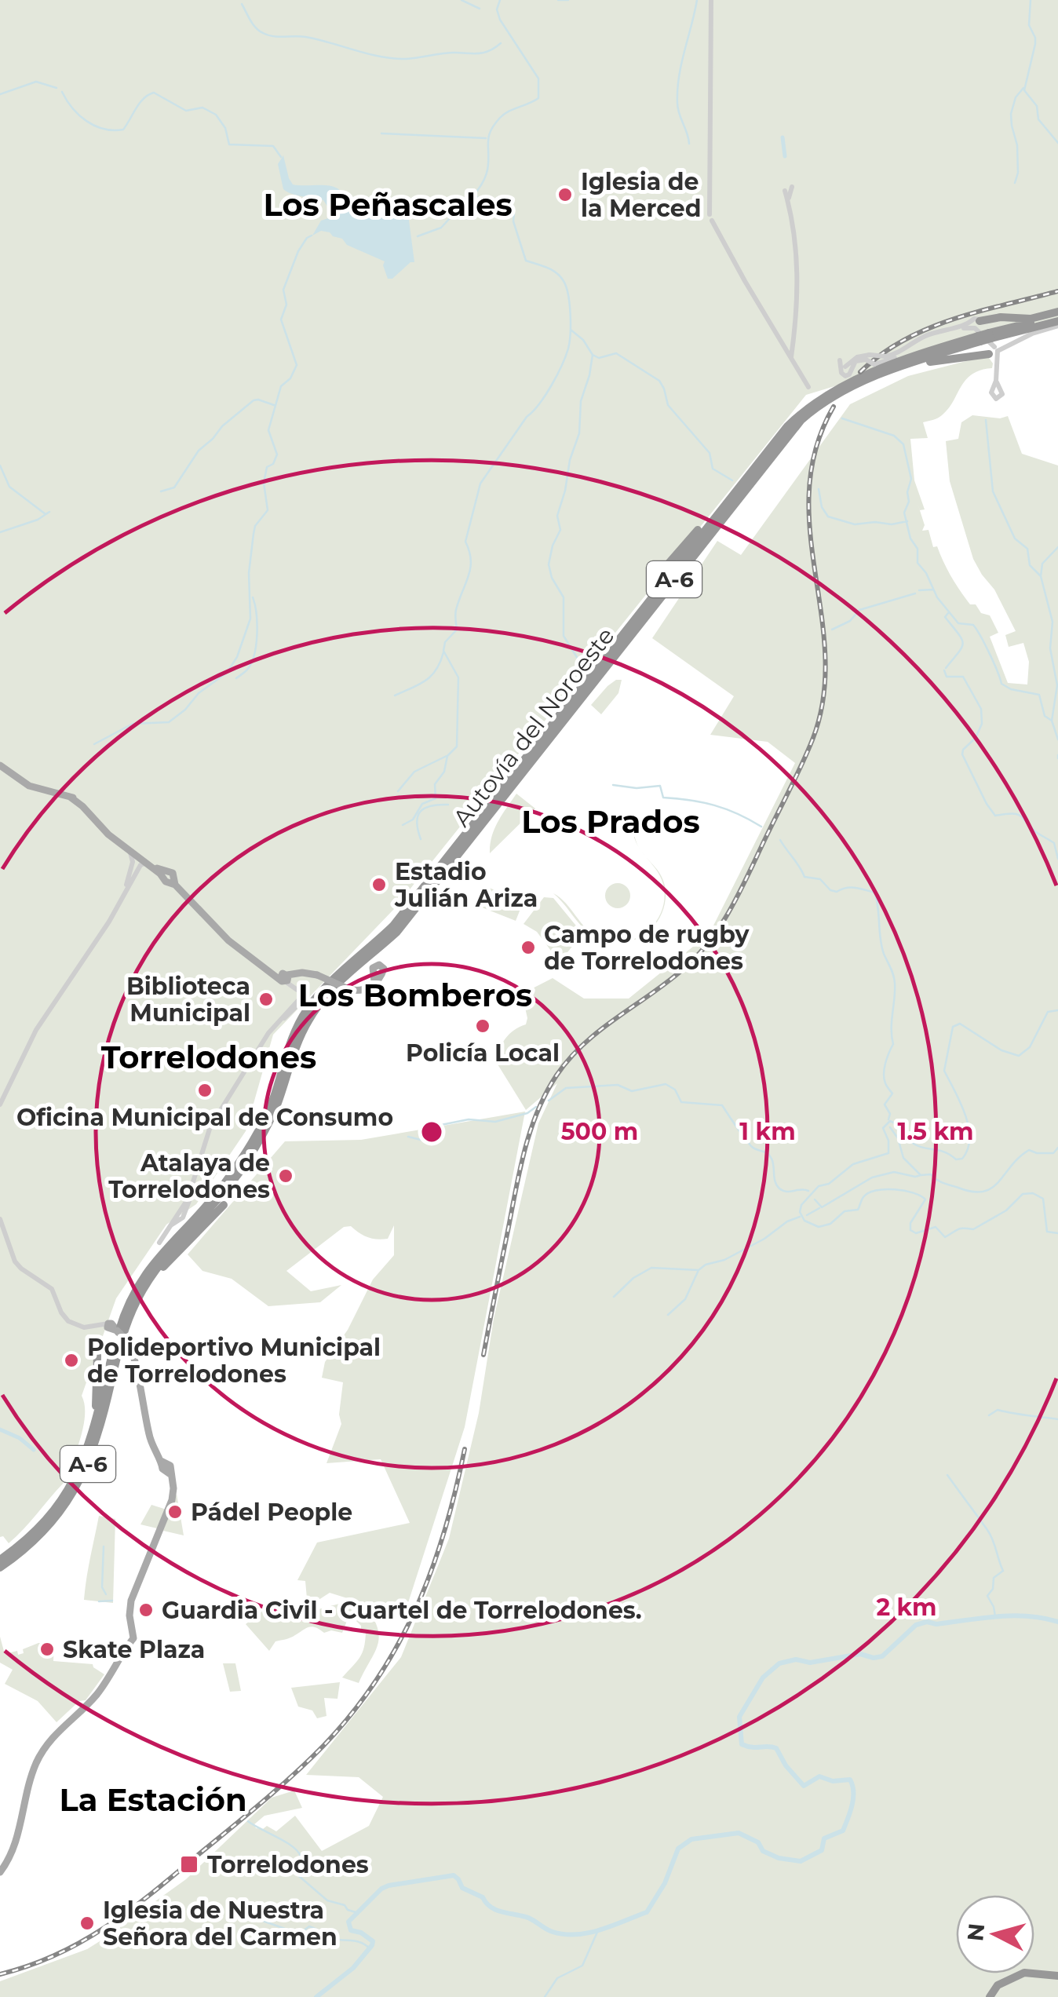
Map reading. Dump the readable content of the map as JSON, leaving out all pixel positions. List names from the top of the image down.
{
  "streets": {
    "highway": ["A-6", "Autovía del Noroeste"]
  },
  "districts": [
    "Los Peñascales",
    "Los Prados",
    "Los Bomberos",
    "Torrelodones",
    "La Estación"
  ],
  "places": {
    "other": [
      "Iglesia de la Merced",
      "Estadio Julián Ariza",
      "Campo de rugby de Torrelodones",
      "Biblioteca Municipal",
      "Policía Local",
      "Oficina Municipal de Consumo",
      "Atalaya de Torrelodones",
      "Polideportivo Municipal de Torrelodones",
      "Pádel People",
      "Guardia Civil - Cuartel de Torrelodones.",
      "Skate Plaza",
      "Iglesia de Nuestra Señora del Carmen"
    ],
    "transit": ["Torrelodones"]
  },
  "north": "left",
  "rings": [
    "500 m",
    "1 km",
    "1.5 km",
    "2 km"
  ]
}
